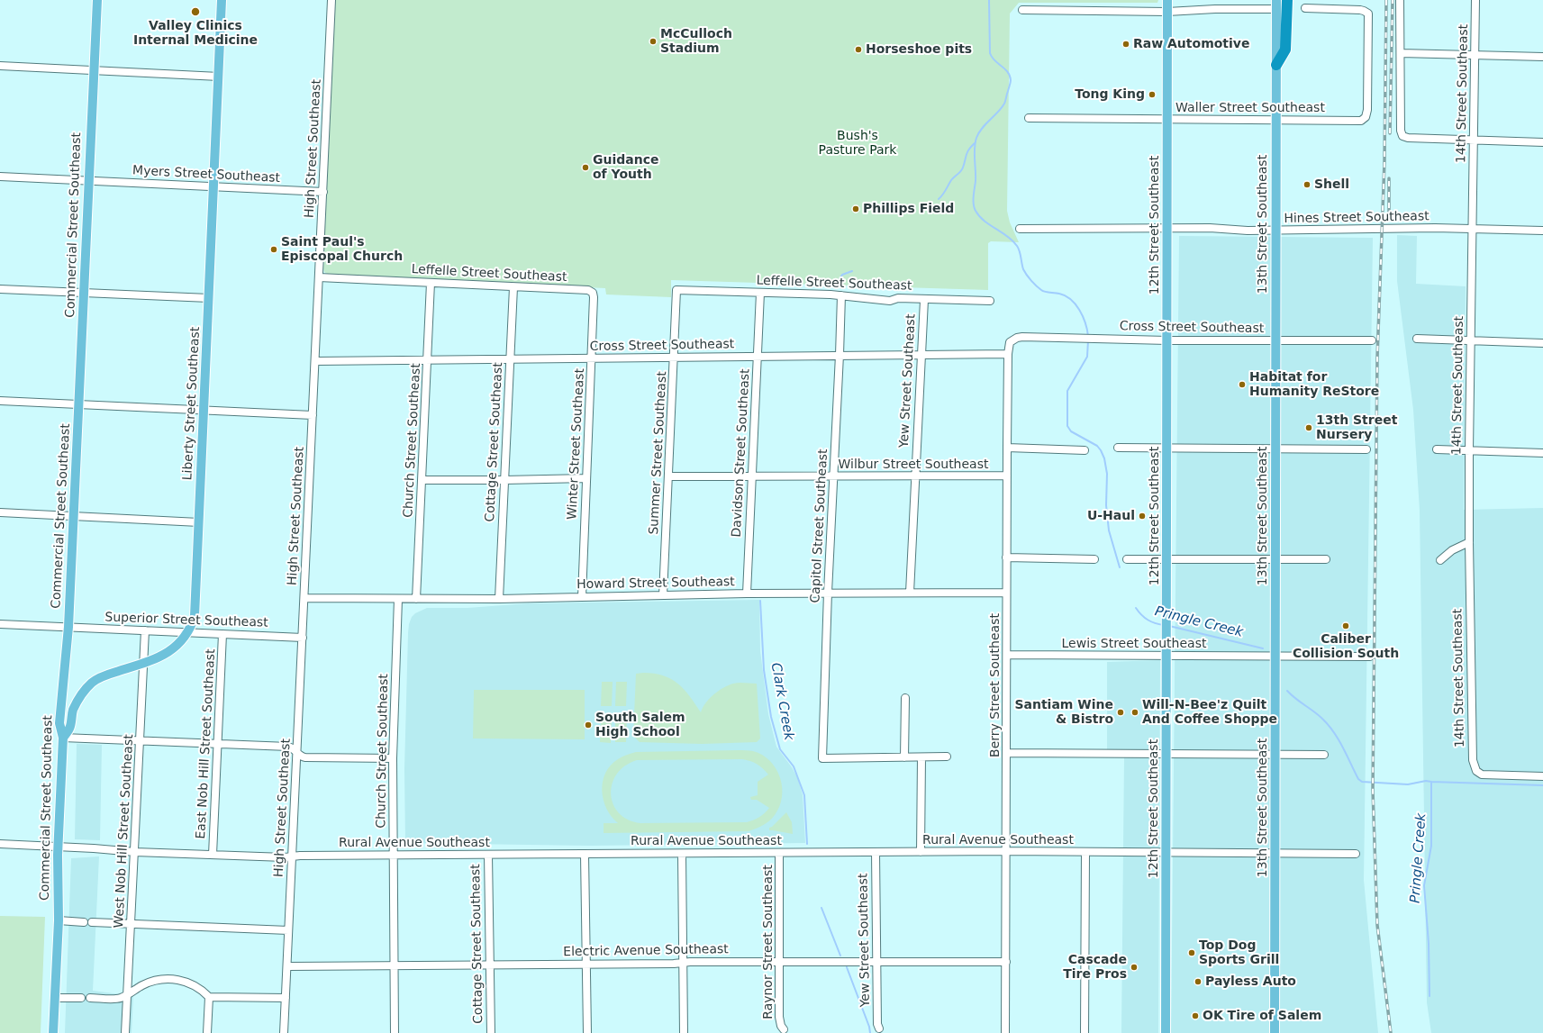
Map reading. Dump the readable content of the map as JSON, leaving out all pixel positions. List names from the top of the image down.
{
  "streets": {
    "main road": [
      "13th Street Southeast",
      "Commercial Street Southeast",
      "12th Street Southeast",
      "Liberty Street Southeast"
    ],
    "street": [
      "14th Street Southeast",
      "Waller Street Southeast",
      "High Street Southeast",
      "Myers Street Southeast",
      "Hines Street Southeast",
      "Leffelle Street Southeast",
      "Cross Street Southeast",
      "Yew Street Southeast",
      "Church Street Southeast",
      "Cottage Street Southeast",
      "Winter Street Southeast",
      "Summer Street Southeast",
      "Davidson Street Southeast",
      "Wilbur Street Southeast",
      "Capitol Street Southeast",
      "Howard Street Southeast",
      "Superior Street Southeast",
      "Lewis Street Southeast",
      "Berry Street Southeast",
      "East Nob Hill Street Southeast",
      "West Nob Hill Street Southeast",
      "Rural Avenue Southeast",
      "Raynor Street Southeast",
      "Electric Avenue Southeast"
    ]
  },
  "crossings": [
    ["14th Street Southeast", "Hines Street Southeast"],
    ["Waller Street Southeast", "13th Street Southeast"],
    ["Waller Street Southeast", "12th Street Southeast"],
    ["High Street Southeast", "Myers Street Southeast"],
    ["High Street Southeast", "Leffelle Street Southeast"],
    ["High Street Southeast", "Cross Street Southeast"],
    ["High Street Southeast", "Howard Street Southeast"],
    ["High Street Southeast", "Superior Street Southeast"],
    ["High Street Southeast", "Rural Avenue Southeast"],
    ["High Street Southeast", "Electric Avenue Southeast"],
    ["Myers Street Southeast", "Commercial Street Southeast"],
    ["Myers Street Southeast", "Liberty Street Southeast"],
    ["Hines Street Southeast", "13th Street Southeast"],
    ["Hines Street Southeast", "12th Street Southeast"],
    ["13th Street Southeast", "Cross Street Southeast"],
    ["13th Street Southeast", "Lewis Street Southeast"],
    ["13th Street Southeast", "Rural Avenue Southeast"],
    ["Commercial Street Southeast", "Liberty Street Southeast"],
    ["Commercial Street Southeast", "Superior Street Southeast"],
    ["Commercial Street Southeast", "Rural Avenue Southeast"],
    ["12th Street Southeast", "Cross Street Southeast"],
    ["12th Street Southeast", "Lewis Street Southeast"],
    ["12th Street Southeast", "Rural Avenue Southeast"],
    ["Leffelle Street Southeast", "Yew Street Southeast"],
    ["Leffelle Street Southeast", "Church Street Southeast"],
    ["Leffelle Street Southeast", "Cottage Street Southeast"],
    ["Leffelle Street Southeast", "Winter Street Southeast"],
    ["Leffelle Street Southeast", "Summer Street Southeast"],
    ["Leffelle Street Southeast", "Davidson Street Southeast"],
    ["Leffelle Street Southeast", "Capitol Street Southeast"],
    ["Cross Street Southeast", "Yew Street Southeast"],
    ["Cross Street Southeast", "Church Street Southeast"],
    ["Cross Street Southeast", "Cottage Street Southeast"],
    ["Cross Street Southeast", "Winter Street Southeast"],
    ["Cross Street Southeast", "Summer Street Southeast"],
    ["Cross Street Southeast", "Davidson Street Southeast"],
    ["Cross Street Southeast", "Capitol Street Southeast"],
    ["Cross Street Southeast", "Berry Street Southeast"],
    ["Yew Street Southeast", "Wilbur Street Southeast"],
    ["Yew Street Southeast", "Howard Street Southeast"],
    ["Yew Street Southeast", "Rural Avenue Southeast"],
    ["Yew Street Southeast", "Electric Avenue Southeast"],
    ["Liberty Street Southeast", "Superior Street Southeast"],
    ["Liberty Street Southeast", "West Nob Hill Street Southeast"],
    ["Church Street Southeast", "Howard Street Southeast"],
    ["Church Street Southeast", "Rural Avenue Southeast"],
    ["Church Street Southeast", "Electric Avenue Southeast"],
    ["Cottage Street Southeast", "Howard Street Southeast"],
    ["Cottage Street Southeast", "Rural Avenue Southeast"],
    ["Cottage Street Southeast", "Electric Avenue Southeast"],
    ["Winter Street Southeast", "Howard Street Southeast"],
    ["Summer Street Southeast", "Wilbur Street Southeast"],
    ["Summer Street Southeast", "Howard Street Southeast"],
    ["Davidson Street Southeast", "Wilbur Street Southeast"],
    ["Davidson Street Southeast", "Howard Street Southeast"],
    ["Wilbur Street Southeast", "Capitol Street Southeast"],
    ["Wilbur Street Southeast", "Berry Street Southeast"],
    ["Capitol Street Southeast", "Howard Street Southeast"],
    ["Howard Street Southeast", "Berry Street Southeast"],
    ["Superior Street Southeast", "East Nob Hill Street Southeast"],
    ["Superior Street Southeast", "West Nob Hill Street Southeast"],
    ["Lewis Street Southeast", "Berry Street Southeast"],
    ["Berry Street Southeast", "Rural Avenue Southeast"],
    ["Berry Street Southeast", "Electric Avenue Southeast"],
    ["East Nob Hill Street Southeast", "Rural Avenue Southeast"],
    ["West Nob Hill Street Southeast", "Rural Avenue Southeast"],
    ["Rural Avenue Southeast", "Raynor Street Southeast"],
    ["Raynor Street Southeast", "Electric Avenue Southeast"]
  ],
  "water": ["Pringle Creek", "Clark Creek"],
  "parks": ["Bush's Pasture Park"],
  "places": [
    "Valley Clinics Internal Medicine",
    "McCulloch Stadium",
    "Raw Automotive",
    "Horseshoe pits",
    "Tong King",
    "Guidance of Youth",
    "Shell",
    "Phillips Field",
    "Saint Paul's Episcopal Church",
    "Habitat for Humanity ReStore",
    "13th Street Nursery",
    "U-Haul",
    "Caliber Collision South",
    "Santiam Wine & Bistro",
    "Will-N-Bee'z Quilt And Coffee Shoppe",
    "South Salem High School",
    "Top Dog Sports Grill",
    "Cascade Tire Pros",
    "Payless Auto",
    "OK Tire of Salem"
  ]
}
